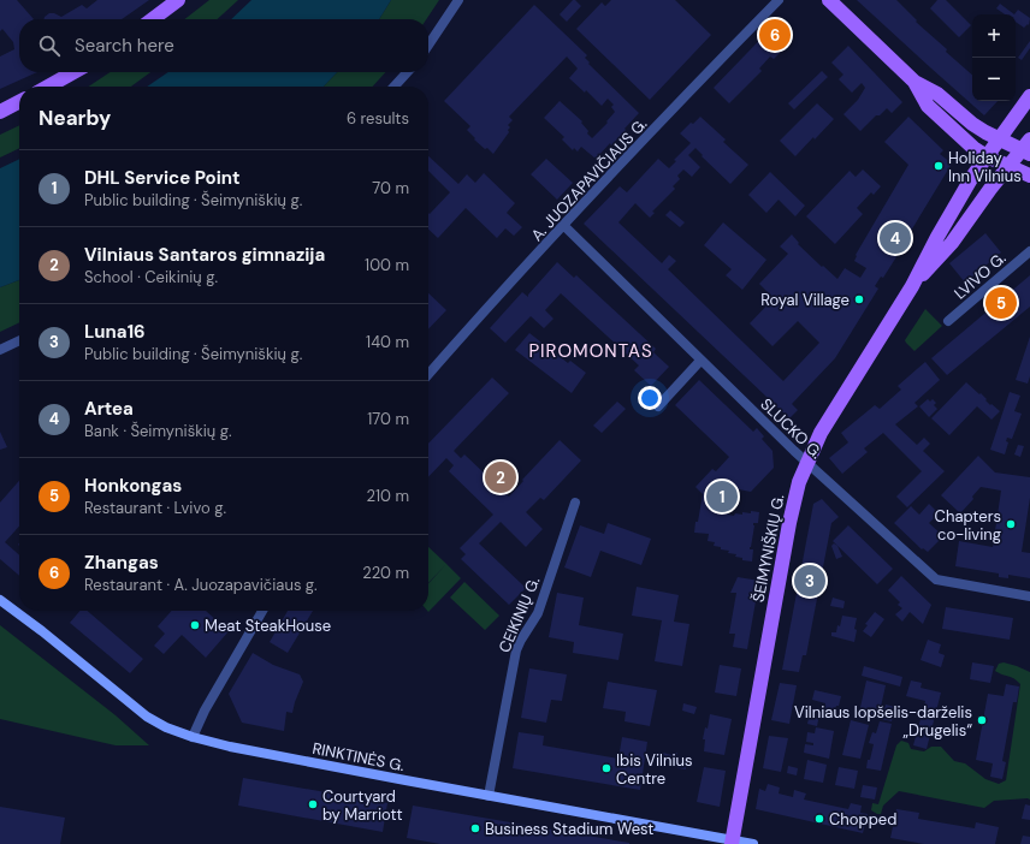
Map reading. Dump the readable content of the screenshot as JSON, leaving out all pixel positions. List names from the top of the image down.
{
  "streets": {
    "main road": ["ŠEIMYNIŠKIŲ G.", "RINKTINĖS G."],
    "street": [
      "A. JUOZAPAVIČIAUS G.",
      "LVIVO G.",
      "SLUCKO G.",
      "CEIKINIŲ G."
    ]
  },
  "crossings": [
    ["A. JUOZAPAVIČIAUS G.", "SLUCKO G."],
    ["SLUCKO G.", "ŠEIMYNIŠKIŲ G."],
    ["ŠEIMYNIŠKIŲ G.", "RINKTINĖS G."],
    ["CEIKINIŲ G.", "RINKTINĖS G."]
  ],
  "districts": ["PIROMONTAS"],
  "places": [
    "Holiday Inn Vilnius",
    "Royal Village",
    "Chapters co-living",
    "Meat SteakHouse",
    "Vilniaus lopšelis-darželis „Drugelis“",
    "Ibis Vilnius Centre",
    "Courtyard by Marriott",
    "Chopped",
    "Business Stadium West"
  ],
  "page": {
    "map_buttons": ["+", "−"],
    "pins": [
      "6",
      "4",
      "5",
      "2",
      "1",
      "3"
    ],
    "search": "Search here",
    "heading": ["Nearby", "6 results"],
    "list": [
      {
        "mark": "1",
        "name": "DHL Service Point",
        "note": "Public building · Šeimyniškių g.",
        "value": "70 m"
      },
      {
        "mark": "2",
        "name": "Vilniaus Santaros gimnazija",
        "note": "School · Ceikinių g.",
        "value": "100 m"
      },
      {
        "mark": "3",
        "name": "Luna16",
        "note": "Public building · Šeimyniškių g.",
        "value": "140 m"
      },
      {
        "mark": "4",
        "name": "Artea",
        "note": "Bank · Šeimyniškių g.",
        "value": "170 m"
      },
      {
        "mark": "5",
        "name": "Honkongas",
        "note": "Restaurant · Lvivo g.",
        "value": "210 m"
      },
      {
        "mark": "6",
        "name": "Zhangas",
        "note": "Restaurant · A. Juozapavičiaus g.",
        "value": "220 m"
      }
    ]
  }
}
